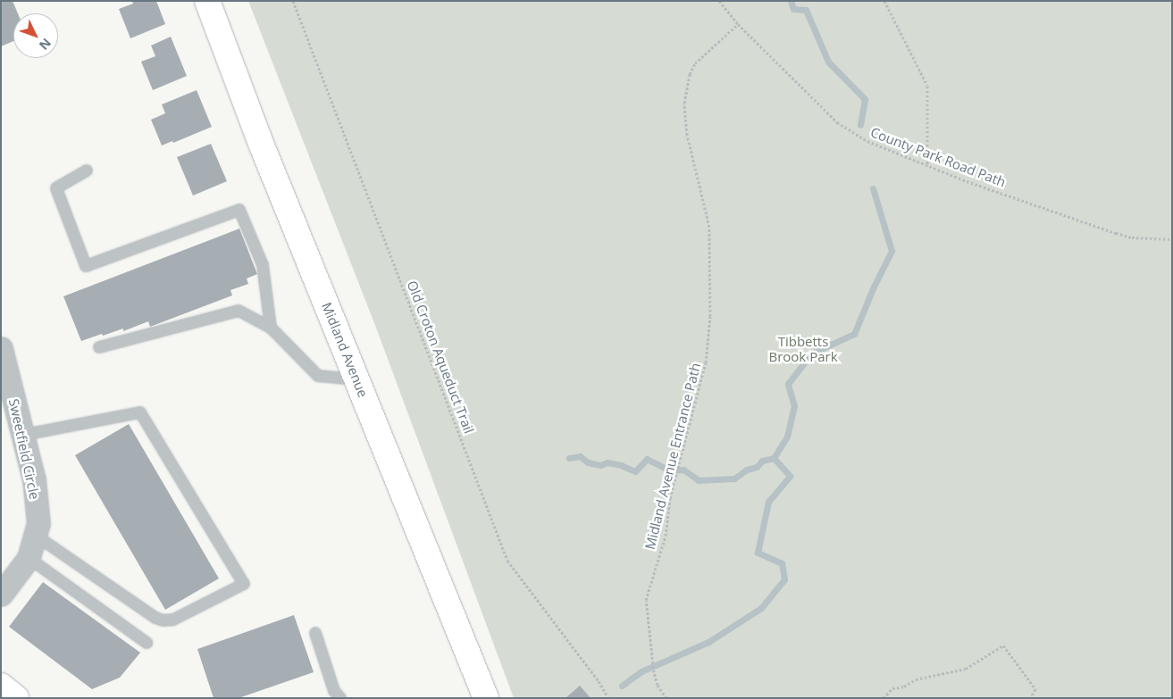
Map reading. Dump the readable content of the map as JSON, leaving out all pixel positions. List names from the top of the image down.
{
  "streets": {
    "street": ["Midland Avenue", "Sweetfield Circle"],
    "path": ["County Park Road Path", "Old Croton Aqueduct Trail", "Midland Avenue Entrance Path"]
  },
  "crossings": [
    ["County Park Road Path", "Midland Avenue Entrance Path"]
  ],
  "parks": ["Tibbetts Brook Park"],
  "north": "bottom right"
}
